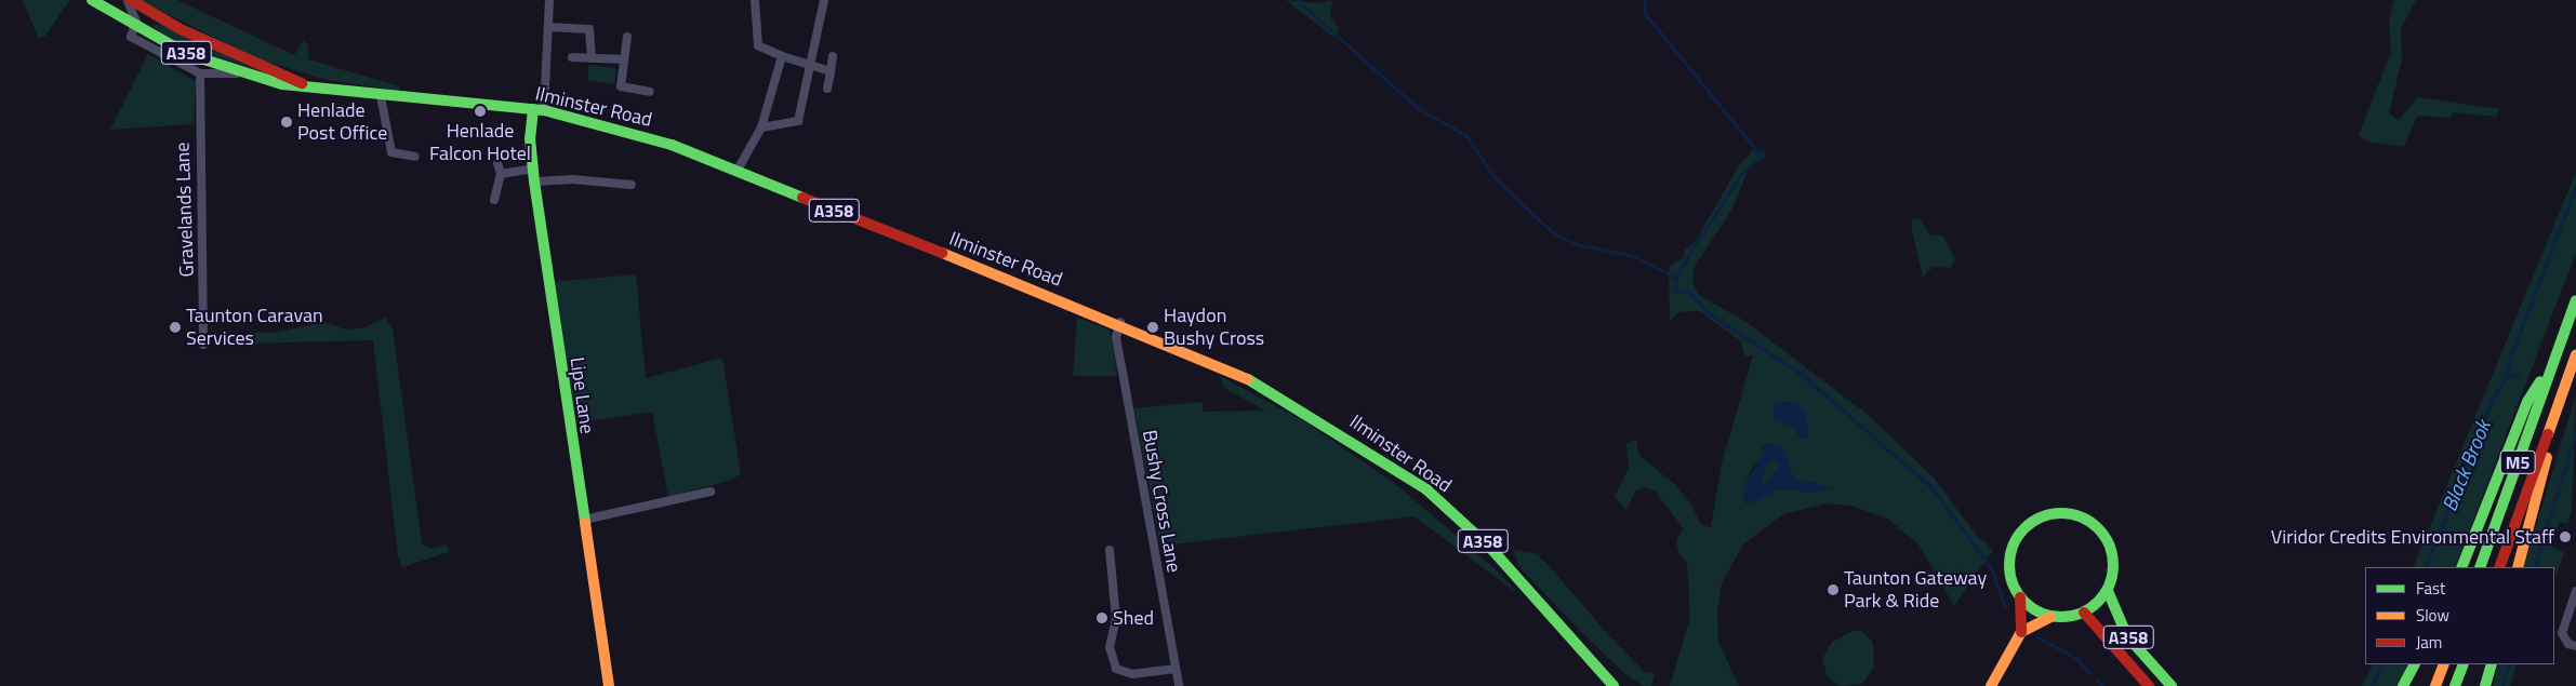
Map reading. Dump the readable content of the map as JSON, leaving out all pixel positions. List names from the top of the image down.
{
  "streets": {
    "main road": [
      "A358",
      "Ilminster Road",
      "Lipe Lane",
      "M5"
    ],
    "street": ["Gravelands Lane", "Bushy Cross Lane"]
  },
  "crossings": [
    ["Ilminster Road", "Lipe Lane"],
    ["Ilminster Road", "Bushy Cross Lane"]
  ],
  "water": ["Black Brook"],
  "places": [
    "Henlade Falcon Hotel",
    "Henlade Post Office",
    "Taunton Caravan Services",
    "Haydon Bushy Cross",
    "Viridor Credits Environmental Staff",
    "Taunton Gateway Park & Ride",
    "Shed"
  ],
  "legend": ["Fast", "Slow", "Jam"]
}
